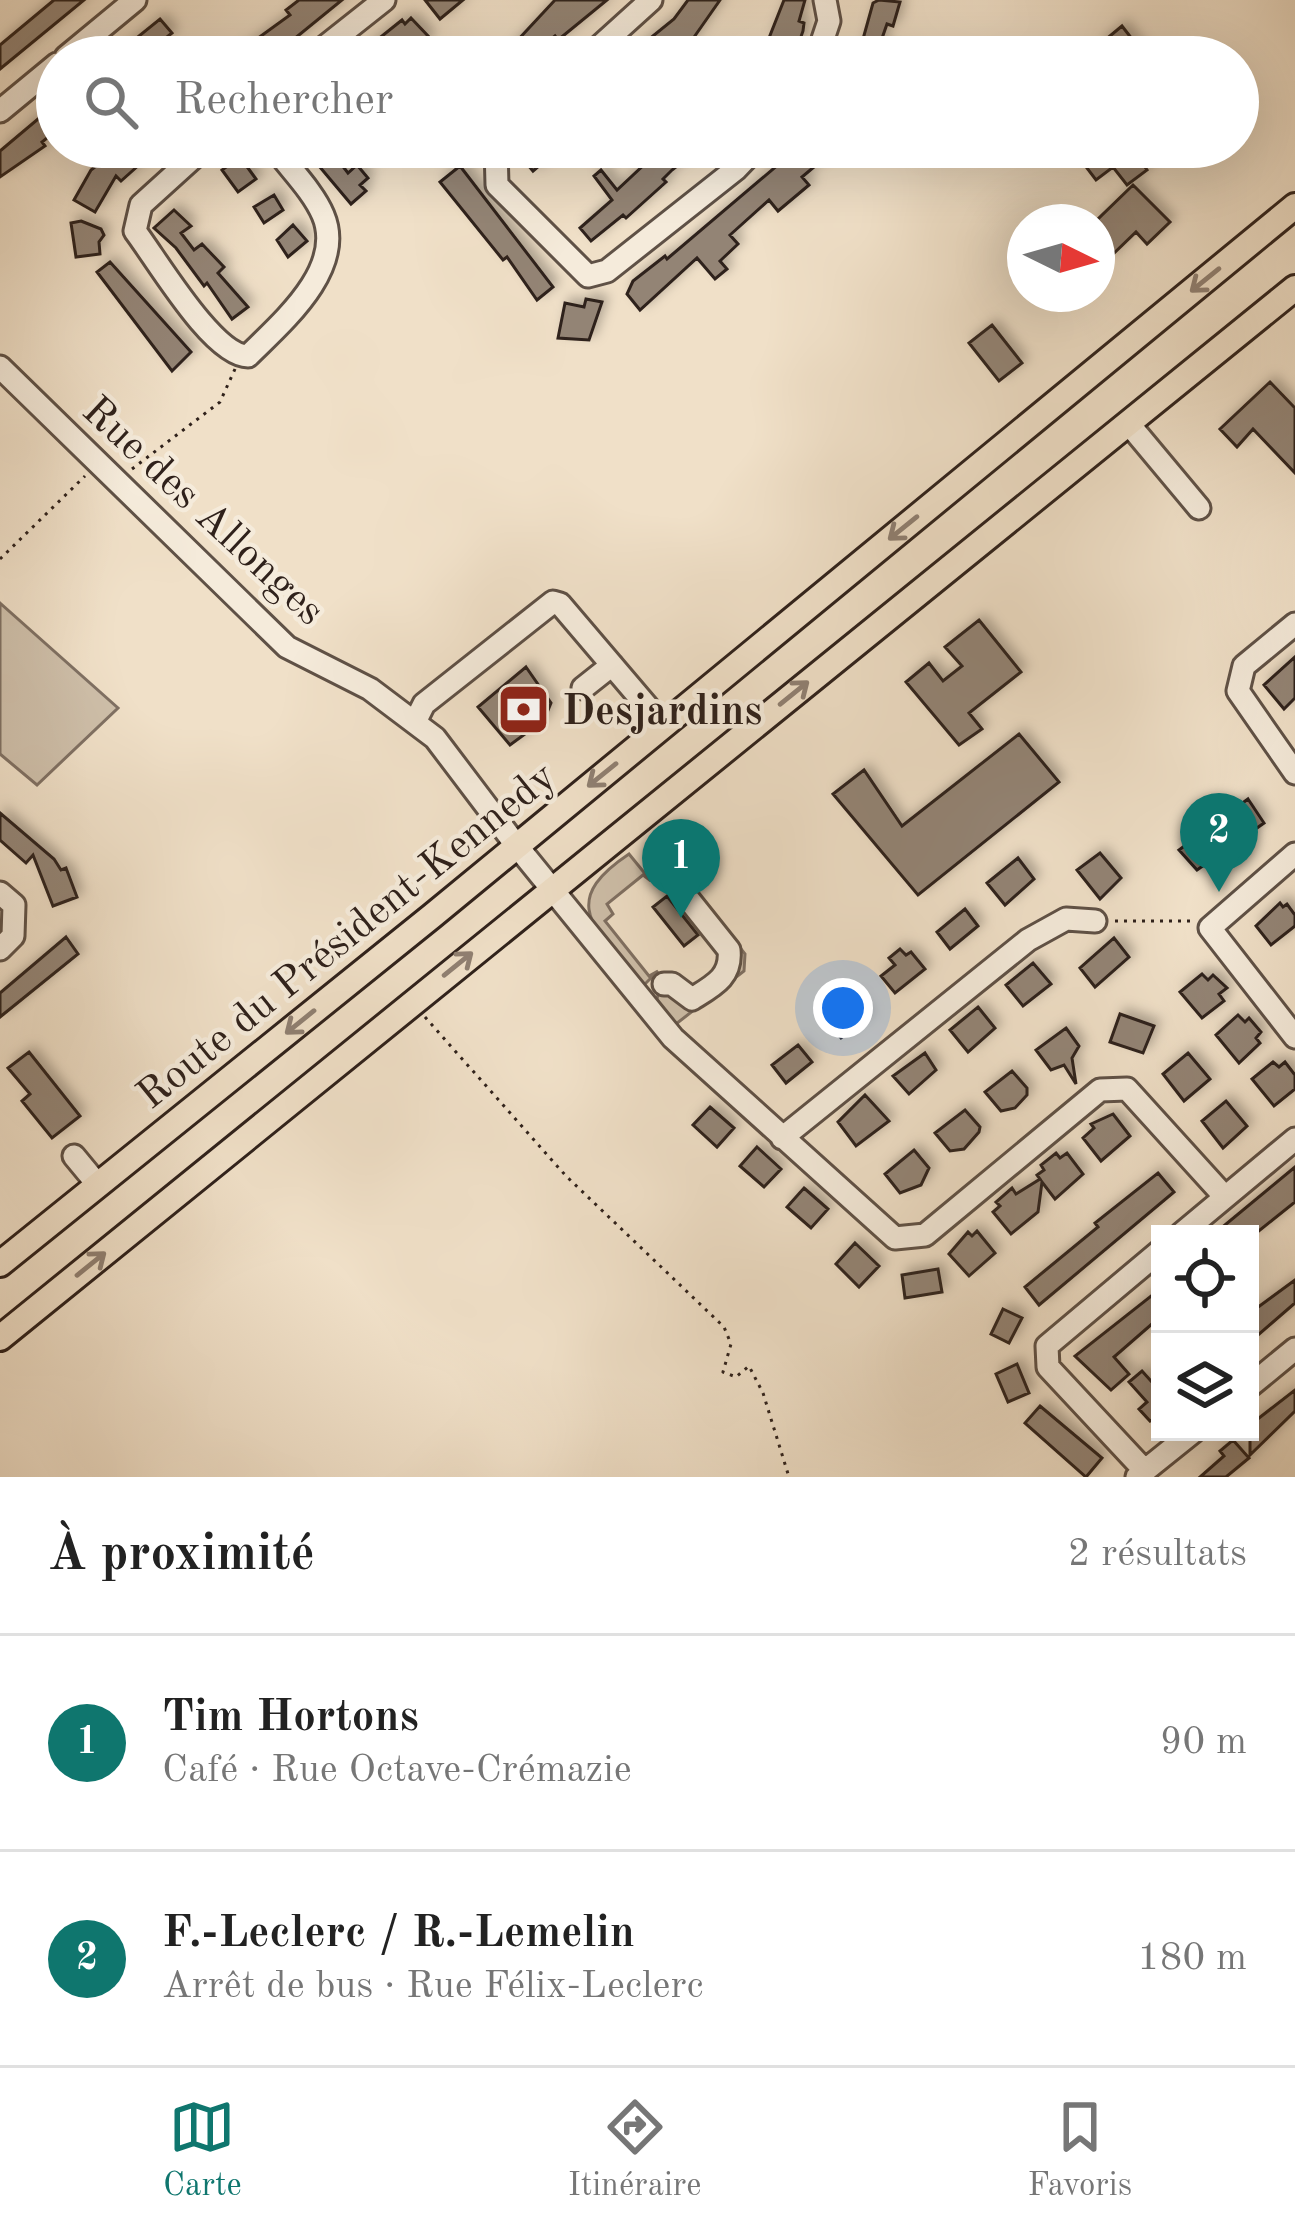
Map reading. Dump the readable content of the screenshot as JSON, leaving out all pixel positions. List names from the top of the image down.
{
  "streets": {
    "main road": ["Route du Président-Kennedy"],
    "street": ["Rue des Allonges"]
  },
  "crossings": [
    ["Rue des Allonges", "Route du Président-Kennedy"]
  ],
  "places": {
    "bank": ["Desjardins"]
  },
  "north": "right",
  "page": {
    "search": "Rechercher",
    "pins": ["2", "1"],
    "heading": ["À proximité", "2 résultats"],
    "list": [
      {
        "mark": "1",
        "name": "Tim Hortons",
        "note": "Café · Rue Octave-Crémazie",
        "value": "90 m"
      },
      {
        "mark": "2",
        "name": "F.-Leclerc / R.-Lemelin",
        "note": "Arrêt de bus · Rue Félix-Leclerc",
        "value": "180 m"
      }
    ],
    "nav": ["Carte", "Itinéraire", "Favoris"]
  }
}
